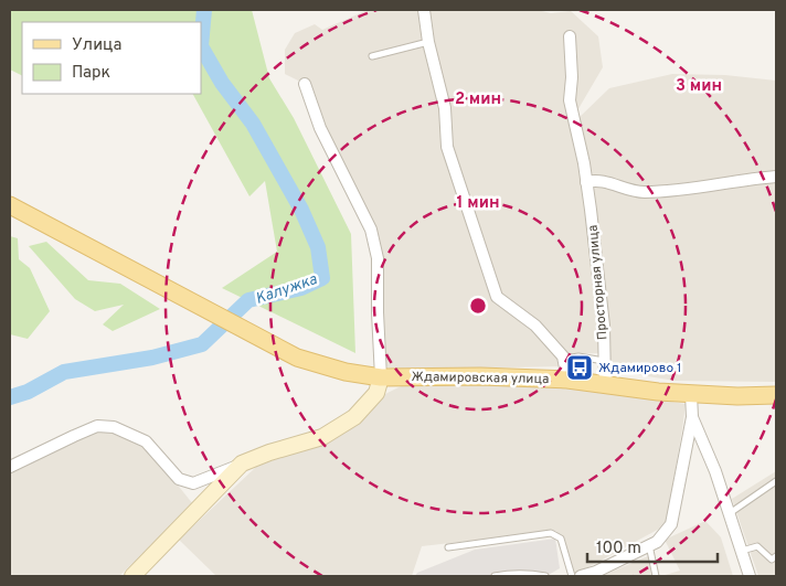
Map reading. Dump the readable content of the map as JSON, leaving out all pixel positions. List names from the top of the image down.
{
  "streets": {
    "main road": ["Ждамировская улица"],
    "street": ["Просторная улица"]
  },
  "crossings": [
    ["Просторная улица", "Ждамировская улица"]
  ],
  "water": ["Калужка"],
  "places": {
    "bus stop": ["Ждамирово 1"]
  },
  "legend": ["Улица", "Парк"],
  "scale_bar": "100 m",
  "rings": ["3 мин", "2 мин", "1 мин"]
}
